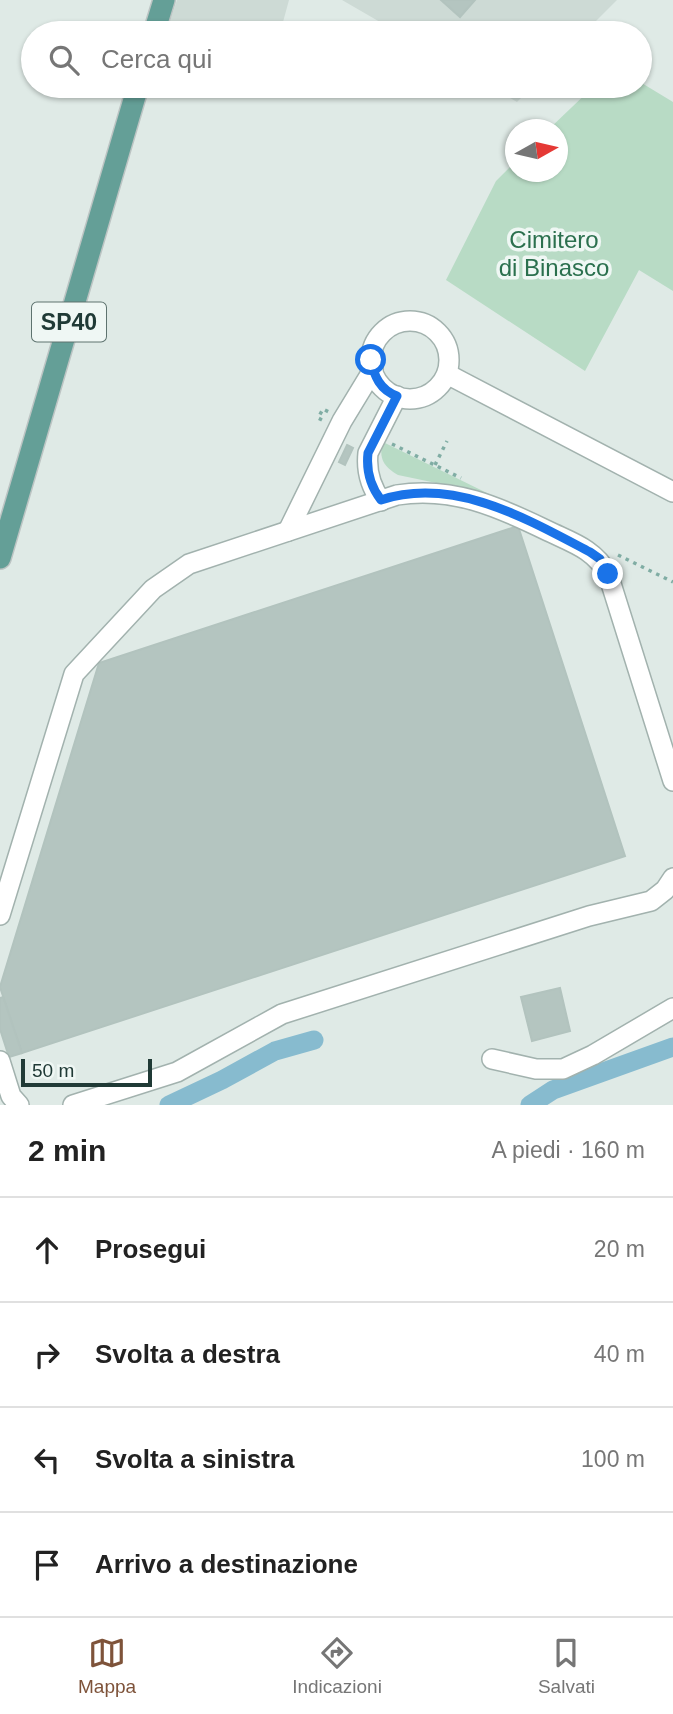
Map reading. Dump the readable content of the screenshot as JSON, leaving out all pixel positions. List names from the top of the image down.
{
  "streets": {
    "main road": ["SP40"]
  },
  "parks": ["Cimitero di Binasco"],
  "scale_bar": "50 m",
  "north": "right",
  "page": {
    "search": "Cerca qui",
    "scale": "50 m",
    "heading": ["2 min", "A piedi · 160 m"],
    "list": [
      ["Prosegui", "20 m"],
      ["Svolta a destra", "40 m"],
      ["Svolta a sinistra", "100 m"],
      "Arrivo a destinazione"
    ],
    "nav": ["Mappa", "Indicazioni", "Salvati"]
  }
}
